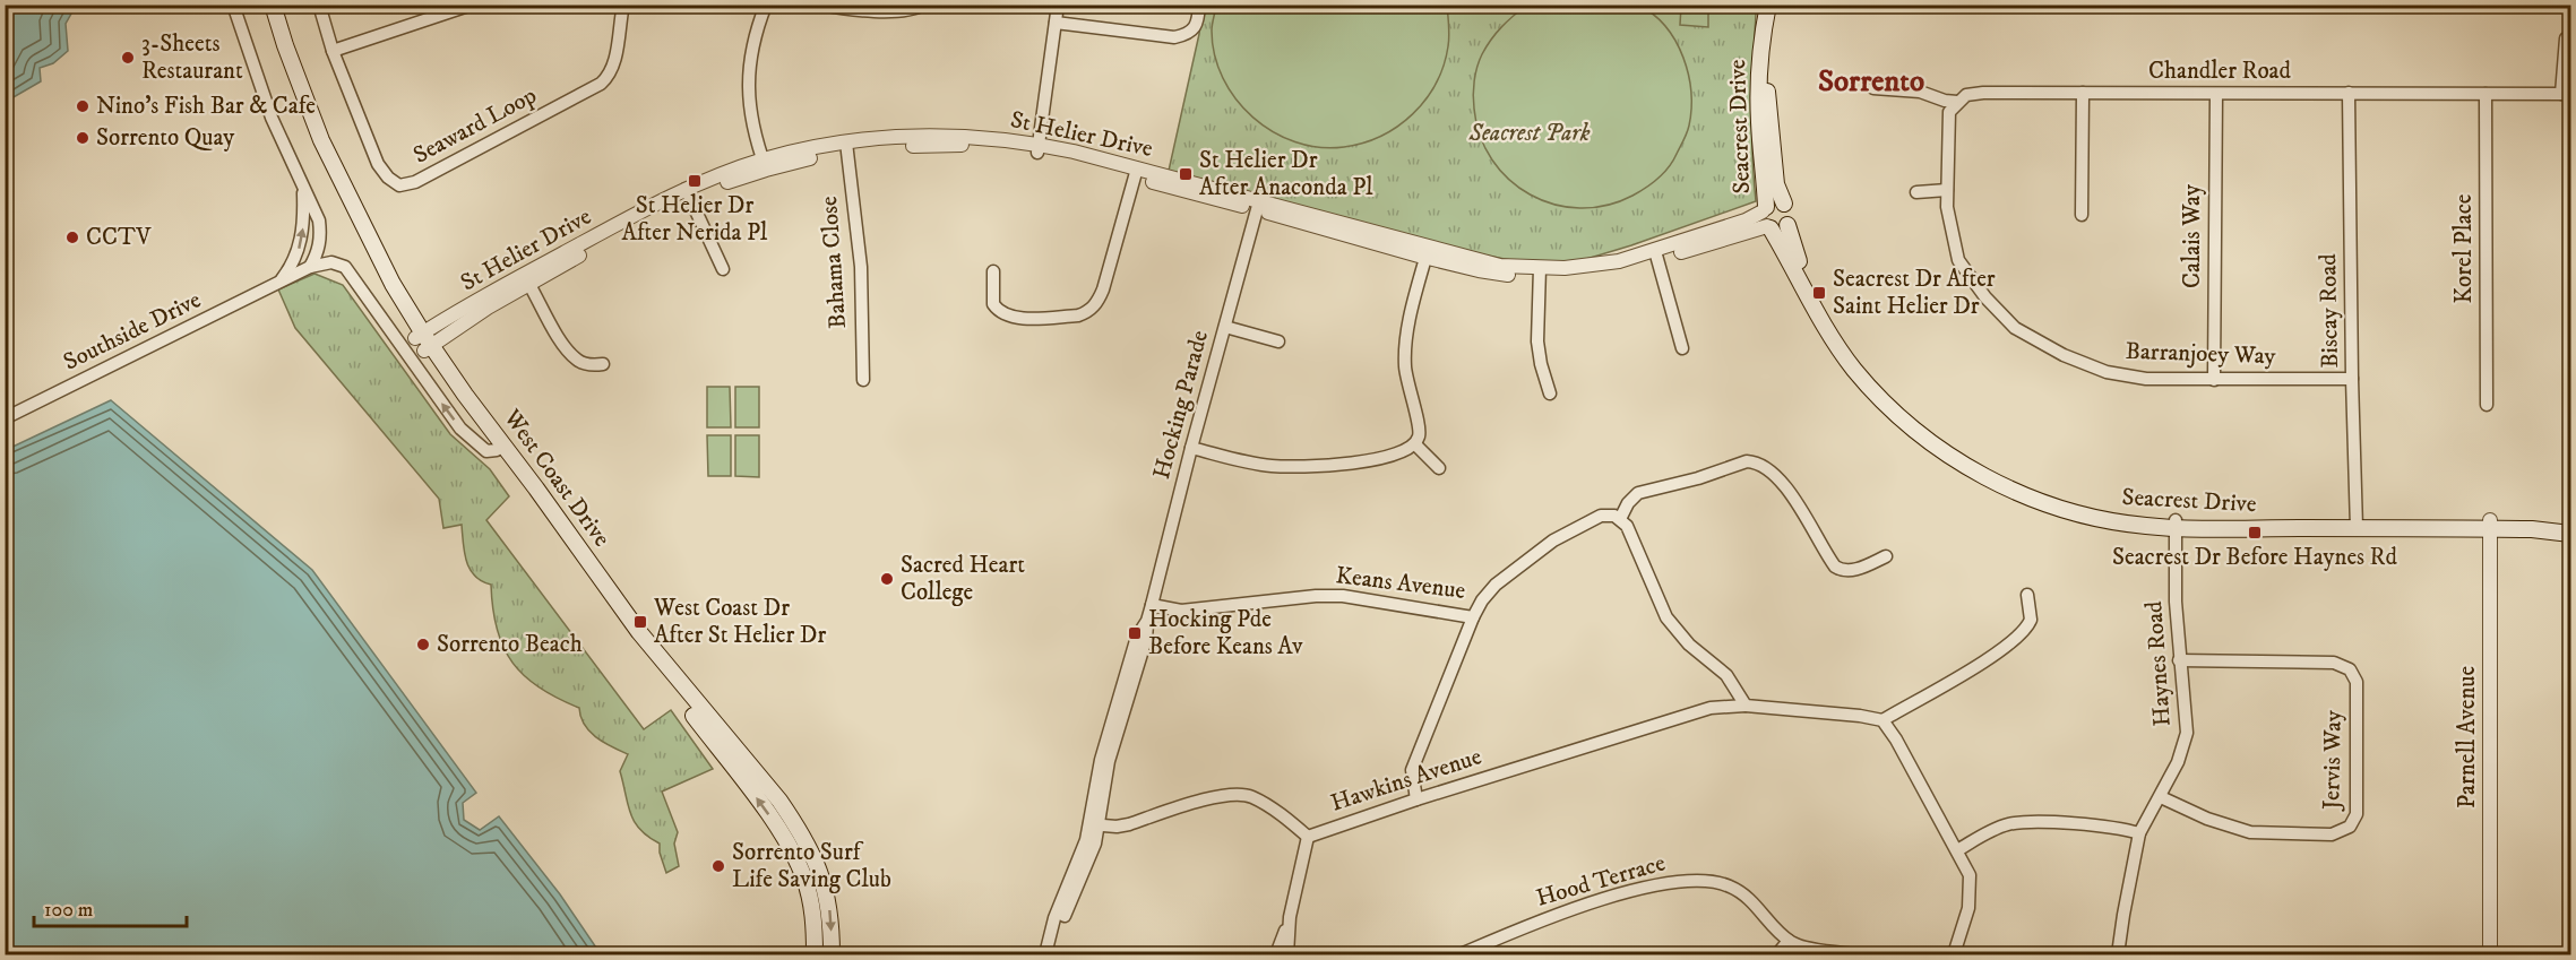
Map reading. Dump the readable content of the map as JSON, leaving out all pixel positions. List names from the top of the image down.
{
  "streets": {
    "main road": ["Seacrest Drive", "West Coast Drive"],
    "street": [
      "Chandler Road",
      "Seaward Loop",
      "St Helier Drive",
      "Calais Way",
      "Korel Place",
      "Bahama Close",
      "Biscay Road",
      "Southside Drive",
      "Barranjoey Way",
      "Hocking Parade",
      "Keans Avenue",
      "Haynes Road",
      "Parnell Avenue",
      "Jervis Way",
      "Hawkins Avenue",
      "Hood Terrace"
    ]
  },
  "crossings": [
    ["Chandler Road", "Calais Way"],
    ["Chandler Road", "Korel Place"],
    ["Chandler Road", "Biscay Road"],
    ["Chandler Road", "Barranjoey Way"],
    ["Seacrest Drive", "St Helier Drive"],
    ["Seacrest Drive", "Biscay Road"],
    ["Seacrest Drive", "Haynes Road"],
    ["Seacrest Drive", "Parnell Avenue"],
    ["St Helier Drive", "Bahama Close"],
    ["St Helier Drive", "Hocking Parade"],
    ["St Helier Drive", "West Coast Drive"],
    ["Calais Way", "Barranjoey Way"],
    ["Biscay Road", "Barranjoey Way"],
    ["Hocking Parade", "Keans Avenue"],
    ["Hocking Parade", "Hawkins Avenue"],
    ["Haynes Road", "Jervis Way"]
  ],
  "districts": ["Sorrento"],
  "parks": ["Seacrest Park"],
  "places": {
    "other": [
      "3-Sheets Restaurant",
      "Nino's Fish Bar & Cafe",
      "Sorrento Quay",
      "CCTV",
      "Sacred Heart College",
      "Sorrento Beach",
      "Sorrento Surf Life Saving Club"
    ],
    "transit": [
      "St Helier Dr After Anaconda Pl",
      "St Helier Dr After Nerida Pl",
      "Seacrest Dr After Saint Helier Dr",
      "Seacrest Dr Before Haynes Rd",
      "West Coast Dr After St Helier Dr",
      "Hocking Pde Before Keans Av"
    ]
  },
  "scale_bar": "100 m"
}
